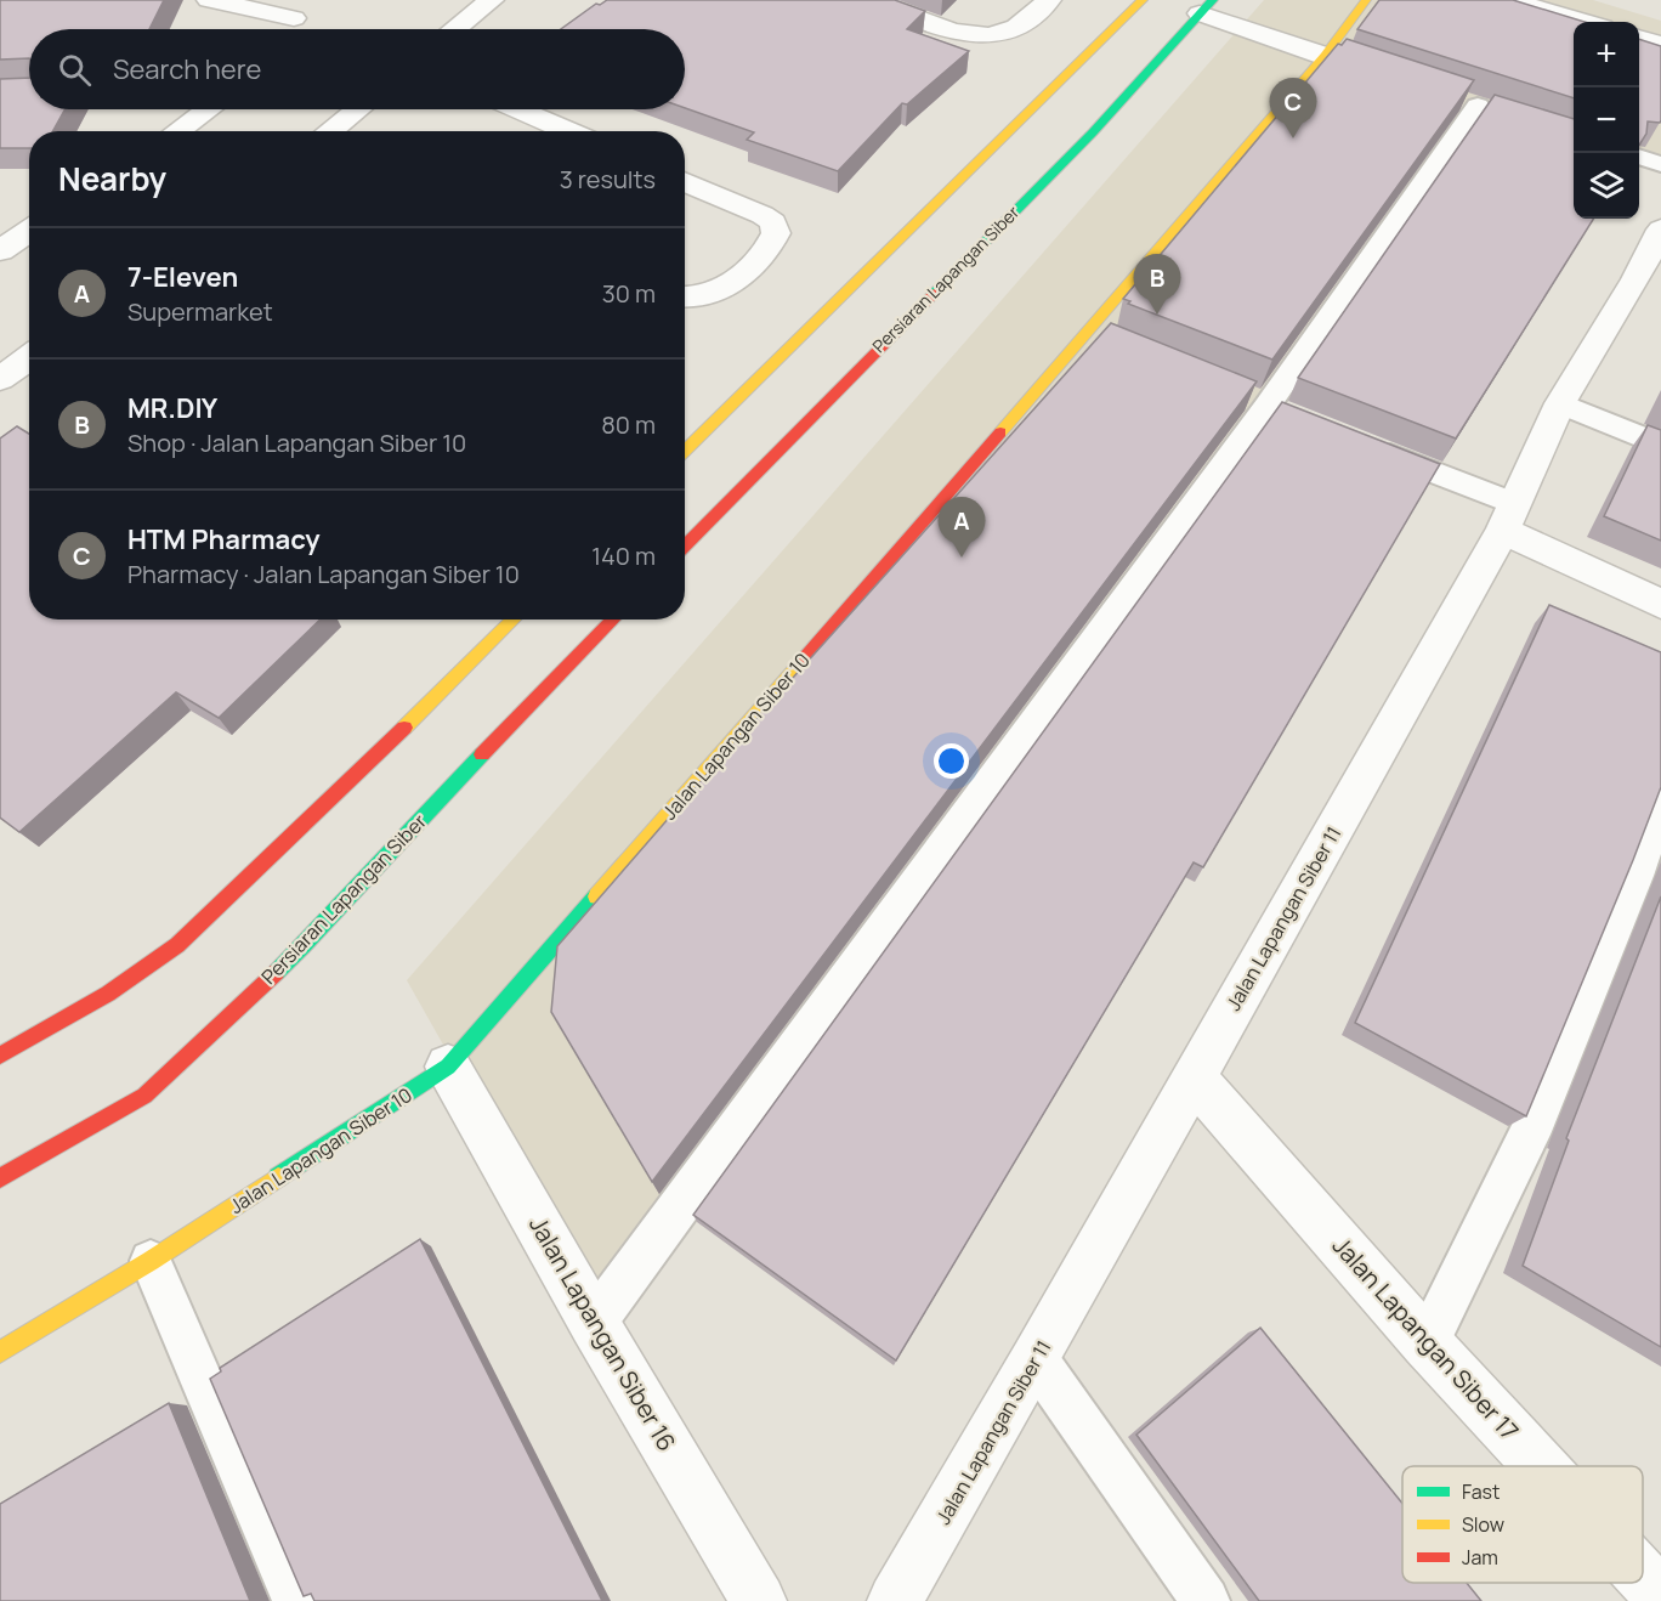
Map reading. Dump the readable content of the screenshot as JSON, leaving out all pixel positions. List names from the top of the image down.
{
  "streets": {
    "main road": ["Persiaran Lapangan Siber", "Jalan Lapangan Siber 10"],
    "street": ["Jalan Lapangan Siber 11", "Jalan Lapangan Siber 16", "Jalan Lapangan Siber 17"]
  },
  "crossings": [
    ["Jalan Lapangan Siber 10", "Jalan Lapangan Siber 16"],
    ["Jalan Lapangan Siber 11", "Jalan Lapangan Siber 17"]
  ],
  "legend": ["Fast", "Slow", "Jam"],
  "page": {
    "map_buttons": ["+", "−"],
    "search": "Search here",
    "pins": ["C", "B", "A"],
    "heading": ["Nearby", "3 results"],
    "list": [
      {
        "mark": "A",
        "name": "7-Eleven",
        "note": "Supermarket",
        "value": "30 m"
      },
      {
        "mark": "B",
        "name": "MR.DIY",
        "note": "Shop · Jalan Lapangan Siber 10",
        "value": "80 m"
      },
      {
        "mark": "C",
        "name": "HTM Pharmacy",
        "note": "Pharmacy · Jalan Lapangan Siber 10",
        "value": "140 m"
      }
    ]
  }
}
